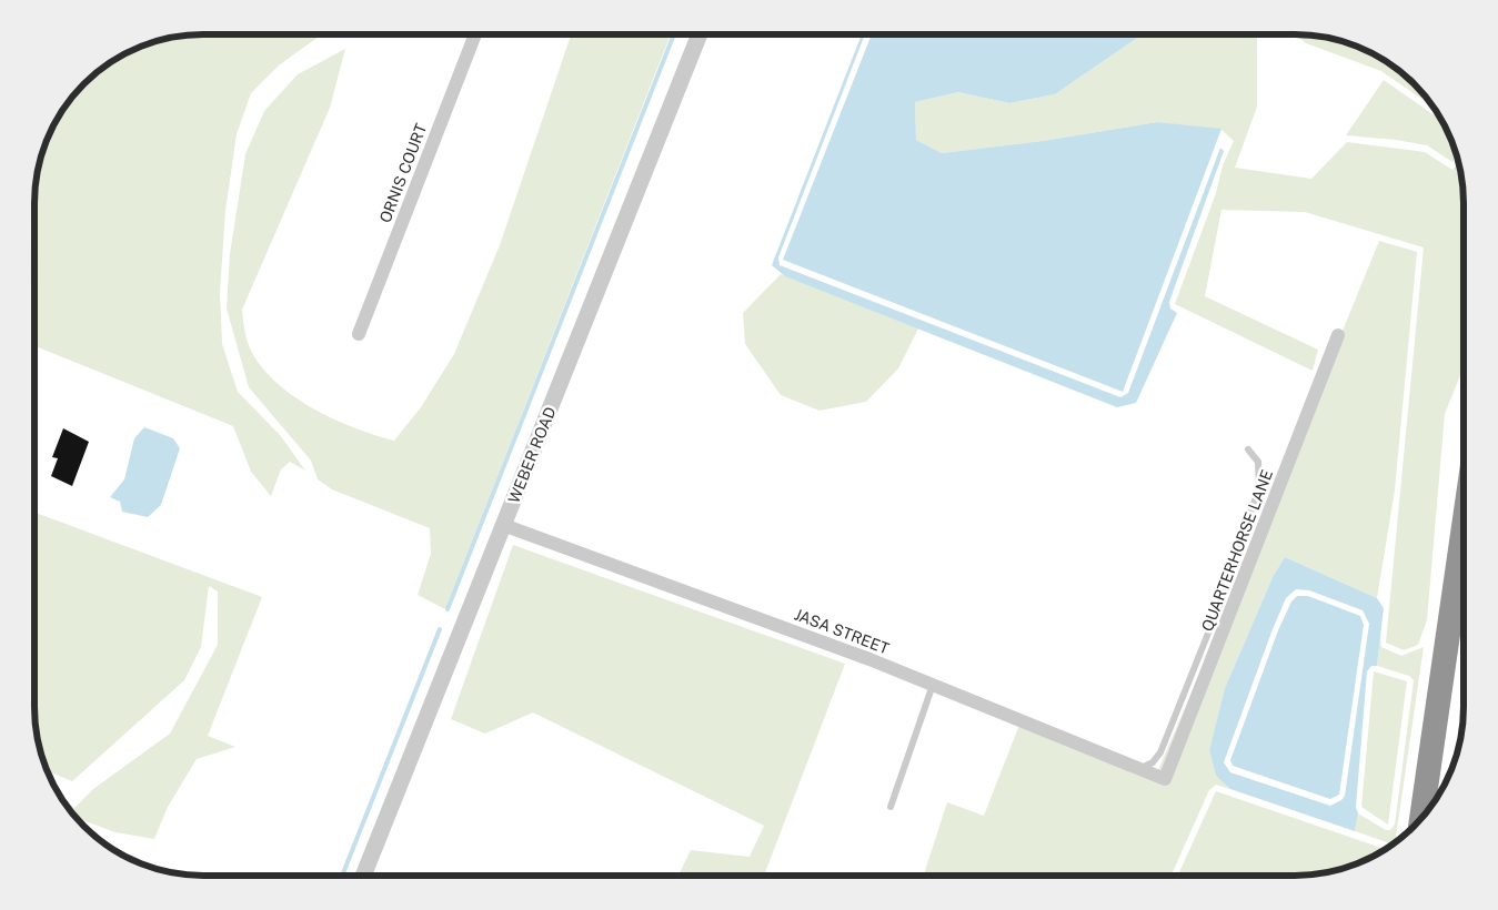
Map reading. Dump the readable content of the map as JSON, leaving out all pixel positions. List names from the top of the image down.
{
  "streets": {
    "street": [
      "ORNIS COURT",
      "WEBER ROAD",
      "QUARTERHORSE LANE",
      "JASA STREET"
    ]
  },
  "crossings": [
    ["WEBER ROAD", "JASA STREET"],
    ["QUARTERHORSE LANE", "JASA STREET"]
  ]
}
